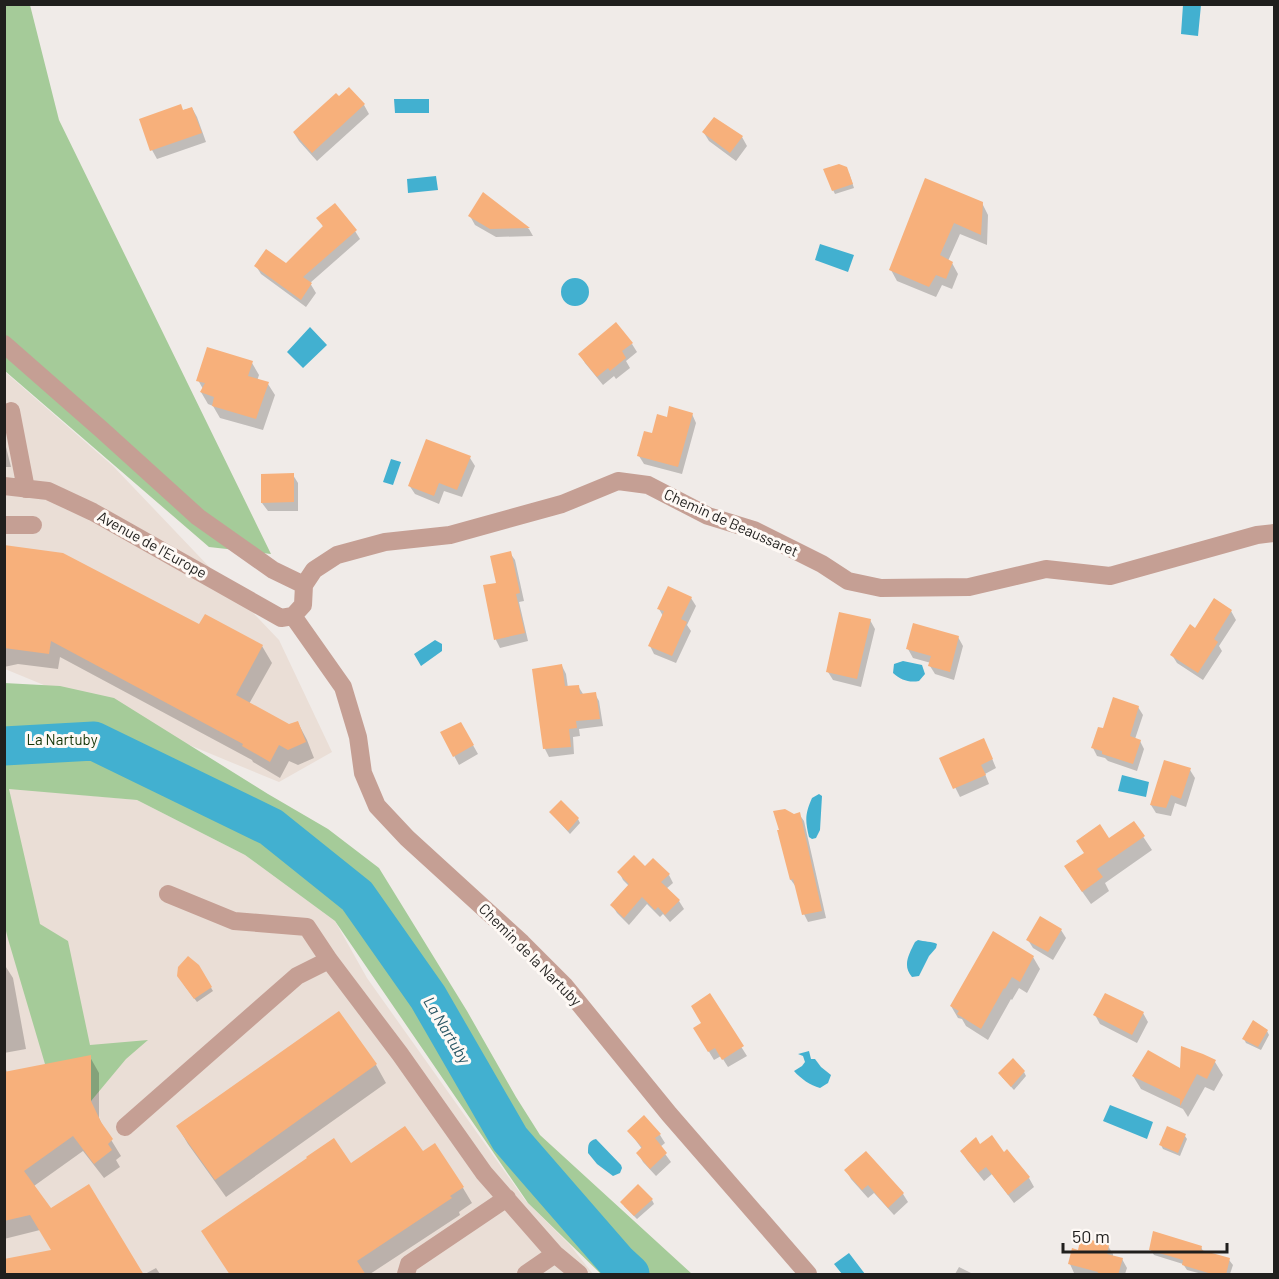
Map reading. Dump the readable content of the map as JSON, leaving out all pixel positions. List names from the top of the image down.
{
  "streets": {
    "street": ["Chemin de Beaussaret", "Avenue de l'Europe", "Chemin de la Nartuby"]
  },
  "crossings": [
    ["Chemin de Beaussaret", "Avenue de l'Europe"],
    ["Chemin de Beaussaret", "Chemin de la Nartuby"],
    ["Avenue de l'Europe", "Chemin de la Nartuby"]
  ],
  "water": ["La Nartuby"],
  "parks": ["La Nartuby"],
  "scale_bar": "50 m"
}
